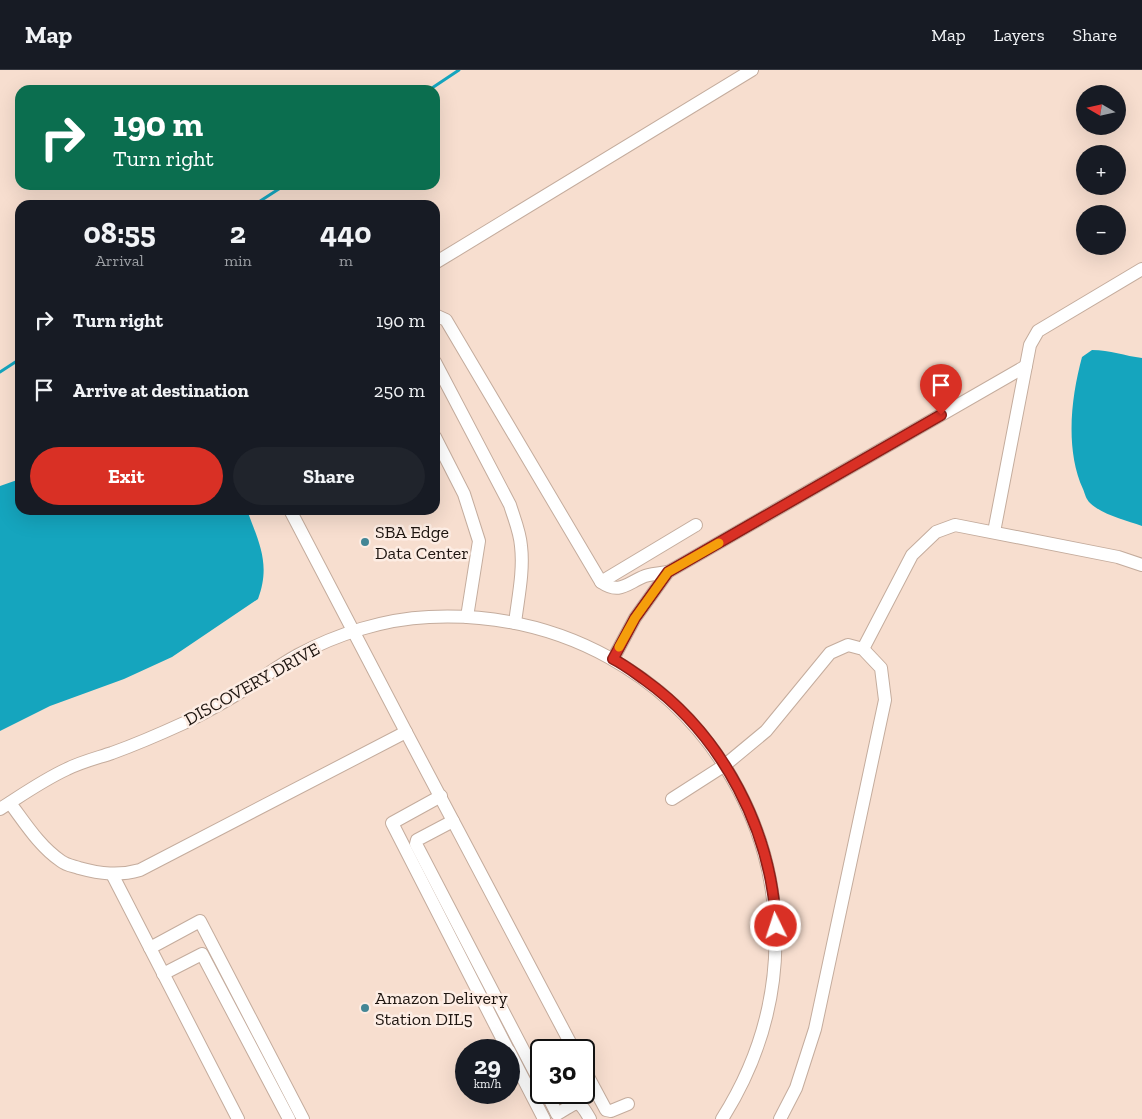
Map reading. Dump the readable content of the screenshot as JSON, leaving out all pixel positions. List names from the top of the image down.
{
  "streets": {
    "street": ["DISCOVERY DRIVE"]
  },
  "places": ["SBA Edge Data Center", "Amazon Delivery Station DIL5"],
  "north": "left",
  "page": {
    "header": "Map",
    "nav": ["Map", "Layers", "Share"],
    "map_buttons": ["+", "−"],
    "turn": ["190 m", "Turn right"],
    "eta": [
      "08:55",
      "Arrival",
      "2",
      "min",
      "440",
      "m"
    ],
    "list": [
      {
        "name": "Turn right",
        "value": "190 m"
      },
      {
        "name": "Arrive at destination",
        "value": "250 m"
      }
    ],
    "buttons": ["Exit", "Share"],
    "speed": "29 km/h",
    "limit": "30"
  }
}
